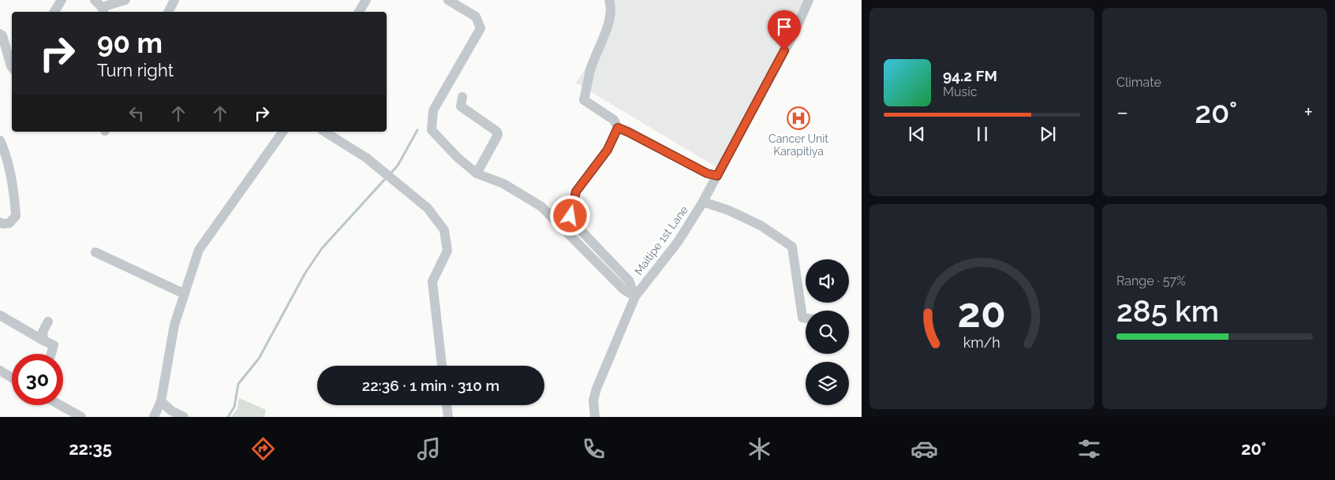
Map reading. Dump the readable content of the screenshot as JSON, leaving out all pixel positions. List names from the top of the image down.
{
  "streets": {
    "street": ["Maitipe 1st Lane"]
  },
  "places": {
    "hospital": ["Cancer Unit Karapitiya"]
  },
  "page": {
    "tile": [
      "Climate",
      ["Range · 57%", "285 km"]
    ],
    "turn": ["90 m", "Turn right"],
    "song": ["94.2 FM", "Music"],
    "heat": ["−", "20°", "+"],
    "limit": "30",
    "trip": "22:36 · 1 min · 310 m",
    "tabs": ["22:35", "20°"],
    "gauge": ["20", "km/h"]
  }
}
